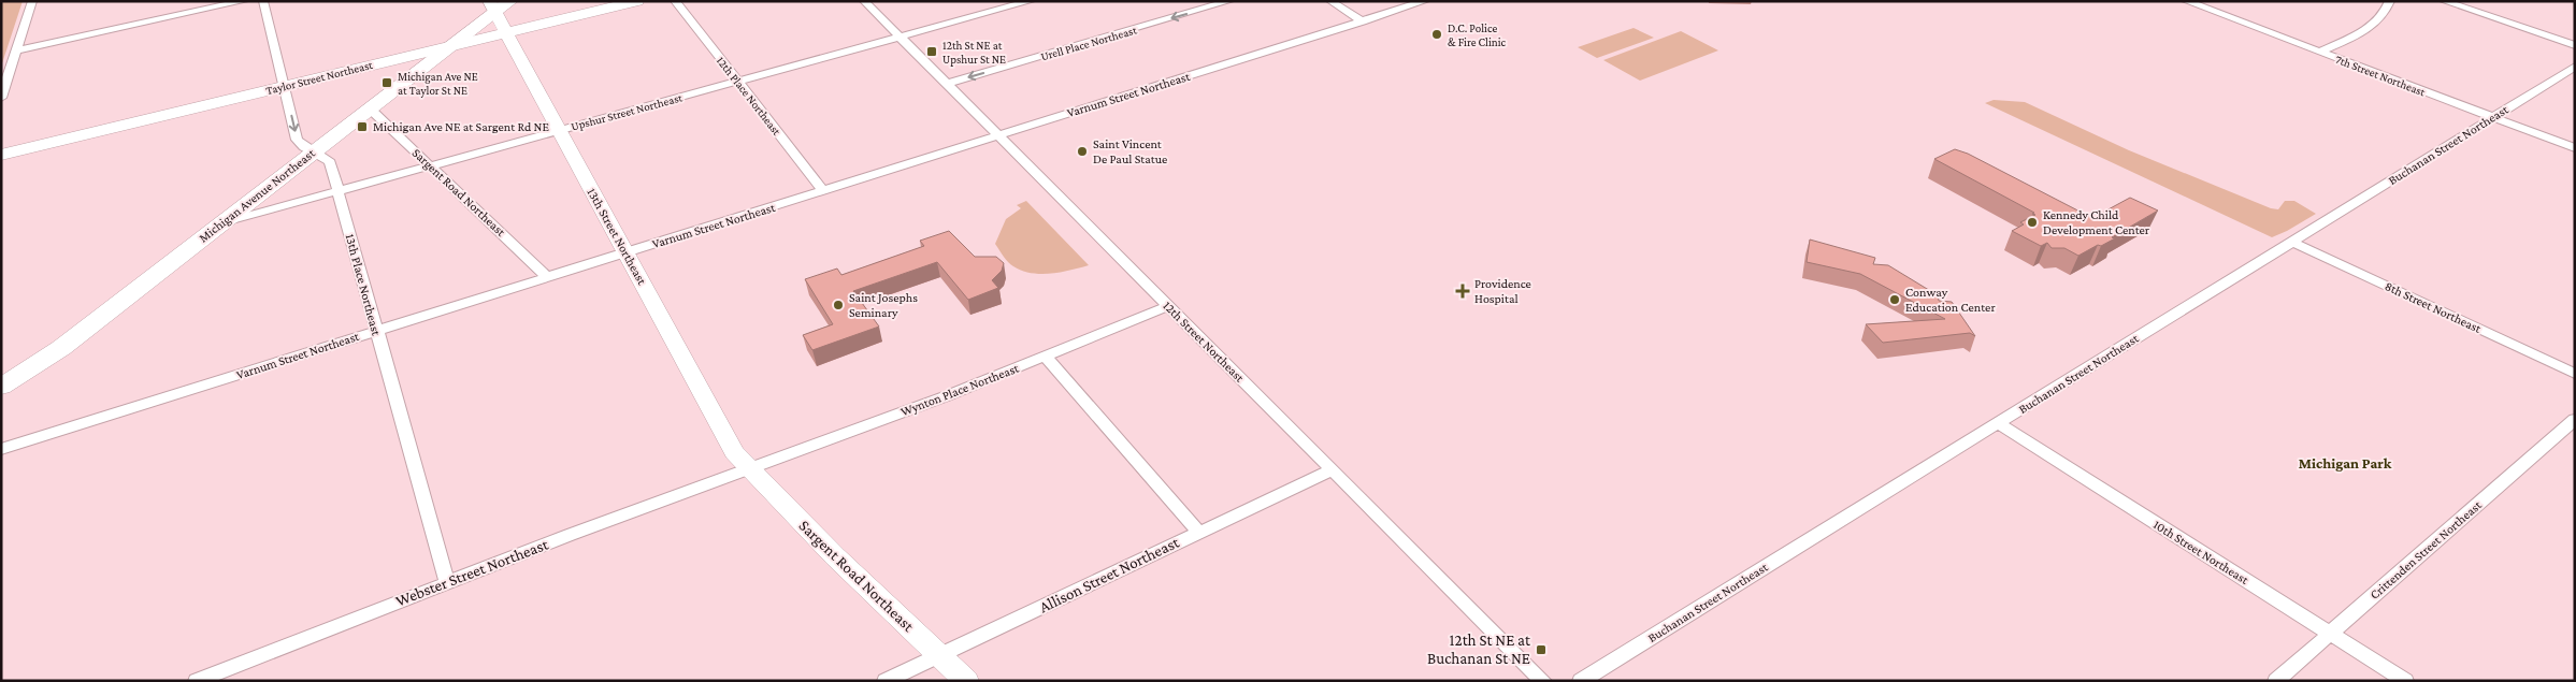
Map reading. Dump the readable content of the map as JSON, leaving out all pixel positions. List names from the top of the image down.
{
  "streets": {
    "main road": [
      "Taylor Street Northeast",
      "Sargent Road Northeast",
      "Michigan Avenue Northeast",
      "13th Street Northeast"
    ],
    "street": [
      "Urell Place Northeast",
      "7th Street Northeast",
      "Varnum Street Northeast",
      "12th Place Northeast",
      "Upshur Street Northeast",
      "Buchanan Street Northeast",
      "13th Place Northeast",
      "8th Street Northeast",
      "12th Street Northeast",
      "Wynton Place Northeast",
      "Crittenden Street Northeast",
      "10th Street Northeast",
      "Webster Street Northeast",
      "Allison Street Northeast"
    ]
  },
  "crossings": [
    ["Urell Place Northeast", "12th Street Northeast"],
    ["7th Street Northeast", "Buchanan Street Northeast"],
    ["Taylor Street Northeast", "Michigan Avenue Northeast"],
    ["Taylor Street Northeast", "13th Street Northeast"],
    ["Taylor Street Northeast", "13th Place Northeast"],
    ["Varnum Street Northeast", "12th Place Northeast"],
    ["Varnum Street Northeast", "Sargent Road Northeast"],
    ["Varnum Street Northeast", "13th Street Northeast"],
    ["Varnum Street Northeast", "13th Place Northeast"],
    ["Varnum Street Northeast", "12th Street Northeast"],
    ["12th Place Northeast", "Upshur Street Northeast"],
    ["Upshur Street Northeast", "Sargent Road Northeast"],
    ["Upshur Street Northeast", "Michigan Avenue Northeast"],
    ["Upshur Street Northeast", "13th Street Northeast"],
    ["Upshur Street Northeast", "13th Place Northeast"],
    ["Upshur Street Northeast", "12th Street Northeast"],
    ["Buchanan Street Northeast", "8th Street Northeast"],
    ["Buchanan Street Northeast", "10th Street Northeast"],
    ["Sargent Road Northeast", "Michigan Avenue Northeast"],
    ["Sargent Road Northeast", "13th Street Northeast"],
    ["Sargent Road Northeast", "Wynton Place Northeast"],
    ["Sargent Road Northeast", "Webster Street Northeast"],
    ["Sargent Road Northeast", "Allison Street Northeast"],
    ["Michigan Avenue Northeast", "13th Street Northeast"],
    ["Michigan Avenue Northeast", "13th Place Northeast"],
    ["13th Street Northeast", "Wynton Place Northeast"],
    ["13th Street Northeast", "Webster Street Northeast"],
    ["13th Place Northeast", "Webster Street Northeast"],
    ["12th Street Northeast", "Wynton Place Northeast"],
    ["12th Street Northeast", "Allison Street Northeast"],
    ["Wynton Place Northeast", "Webster Street Northeast"],
    ["Crittenden Street Northeast", "10th Street Northeast"]
  ],
  "one_way": ["Urell Place Northeast"],
  "districts": ["Michigan Park"],
  "places": {
    "other": [
      "D.C. Police & Fire Clinic",
      "Saint Vincent De Paul Statue",
      "Kennedy Child Development Center",
      "Conway Education Center",
      "Saint Josephs Seminary"
    ],
    "transit": [
      "12th St NE at Upshur St NE",
      "Michigan Ave NE at Taylor St NE",
      "Michigan Ave NE at Sargent Rd NE",
      "12th St NE at Buchanan St NE"
    ],
    "health": ["Providence Hospital"]
  }
}
